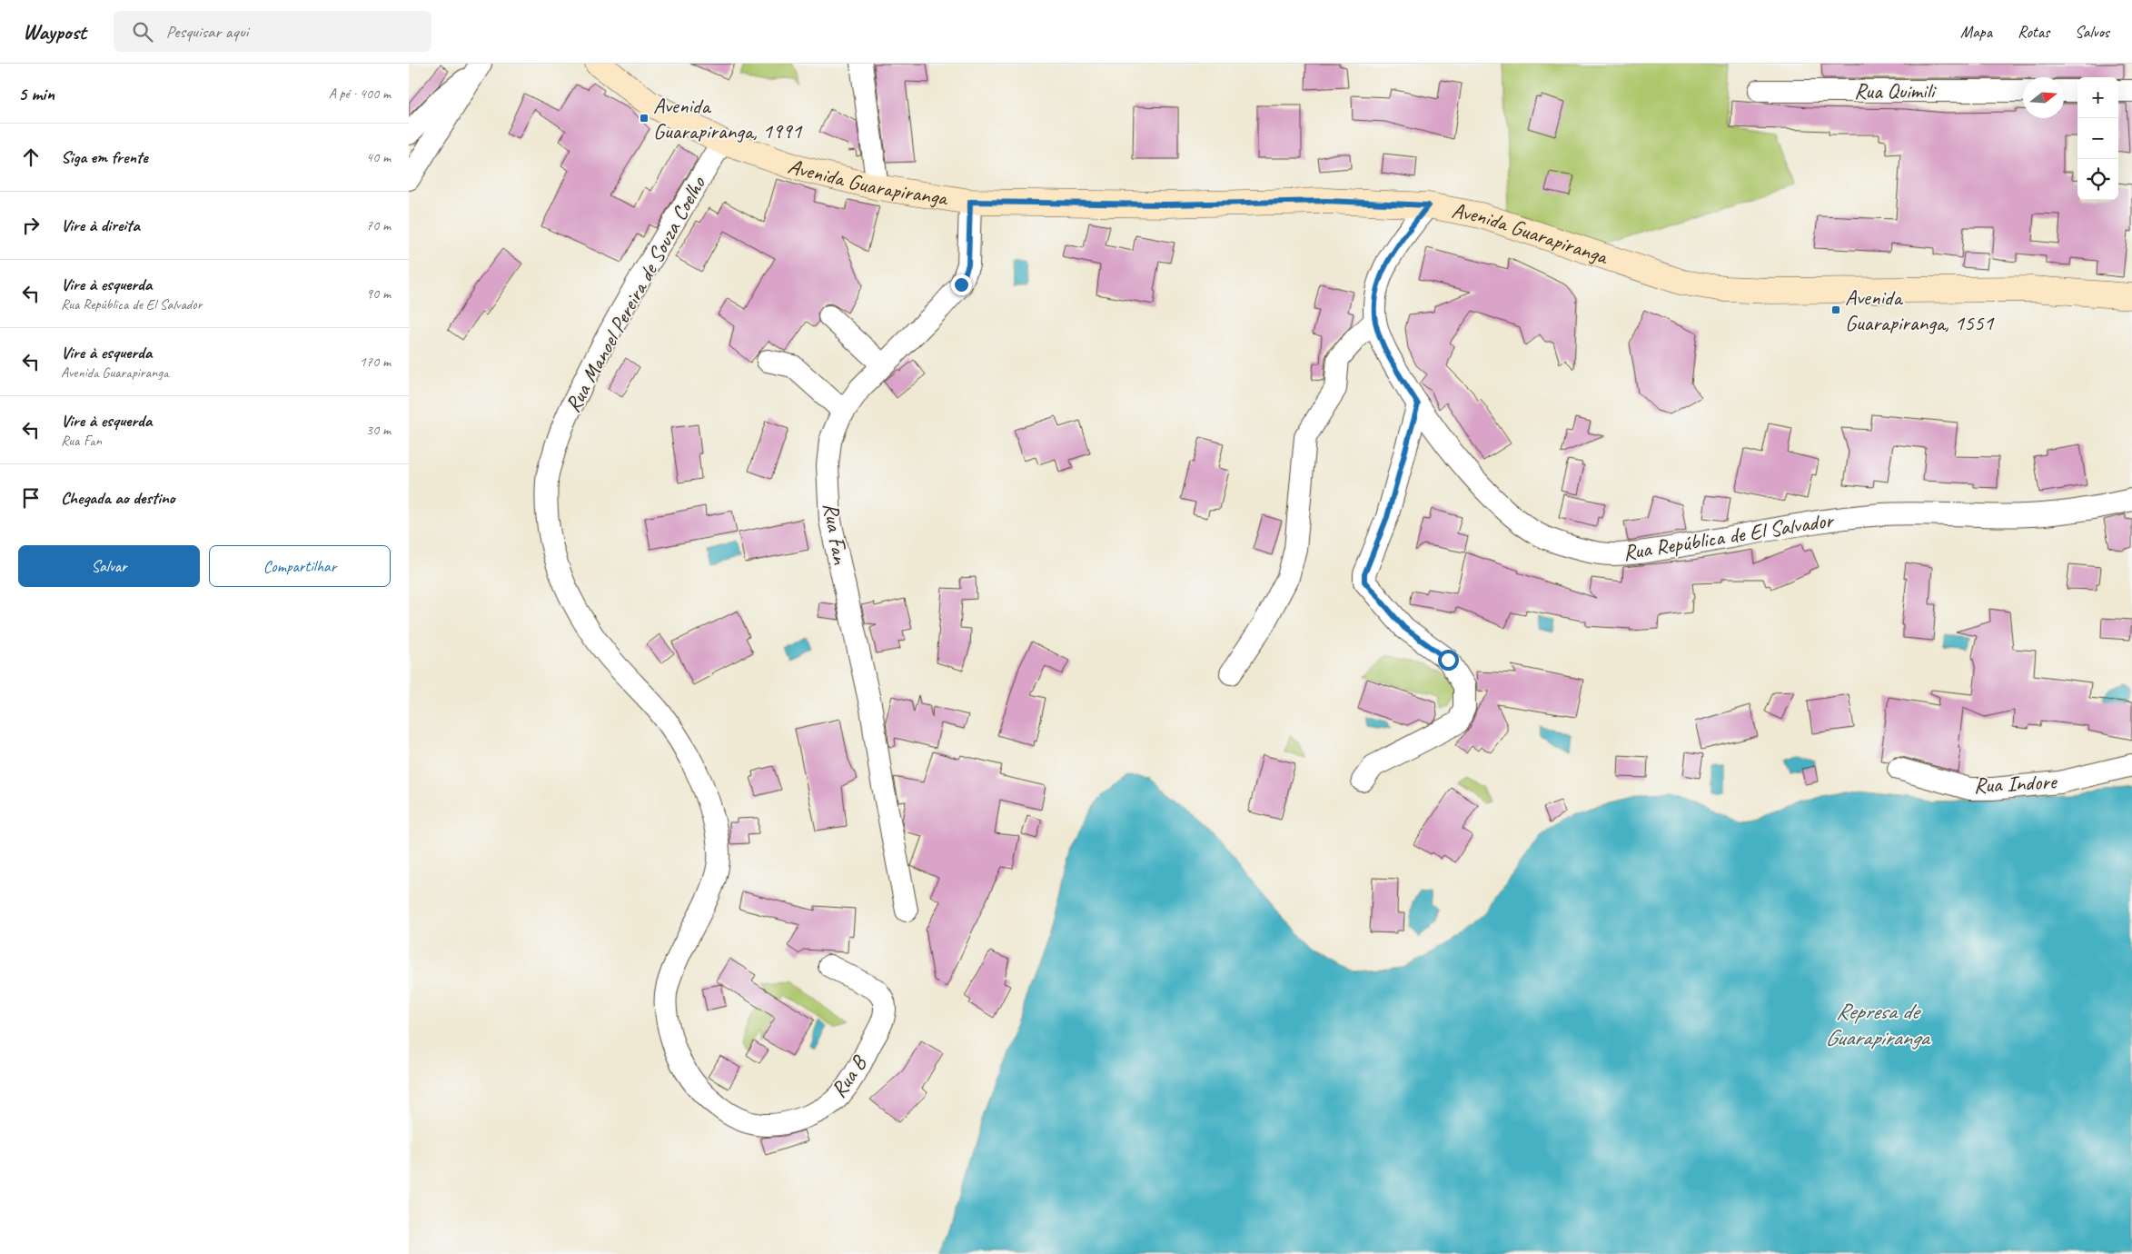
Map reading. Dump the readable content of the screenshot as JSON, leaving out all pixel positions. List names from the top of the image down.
{
  "streets": {
    "main road": ["Avenida Guarapiranga"],
    "street": [
      "Rua Quimili",
      "Rua Manoel Pereira de Souza Coelho",
      "Rua Fan",
      "Rua República de El Salvador",
      "Rua Indore",
      "Rua B"
    ]
  },
  "crossings": [
    ["Avenida Guarapiranga", "Rua Manoel Pereira de Souza Coelho"],
    ["Avenida Guarapiranga", "Rua Fan"],
    ["Avenida Guarapiranga", "Rua República de El Salvador"],
    ["Rua Manoel Pereira de Souza Coelho", "Rua B"]
  ],
  "water": ["Represa de Guarapiranga"],
  "places": {
    "transit": ["Avenida Guarapiranga, 1991", "Avenida Guarapiranga, 1551"]
  },
  "north": "right",
  "page": {
    "header": "Waypost",
    "search": "Pesquisar aqui",
    "nav": ["Mapa", "Rotas", "Salvos"],
    "heading": ["5 min", "A pé · 400 m"],
    "map_buttons": ["+", "−"],
    "list": [
      ["Siga em frente", "40 m"],
      ["Vire à direita", "70 m"],
      ["Vire à esquerda", "Rua República de El Salvador", "90 m"],
      ["Vire à esquerda", "Avenida Guarapiranga", "170 m"],
      ["Vire à esquerda", "Rua Fan", "30 m"],
      "Chegada ao destino"
    ],
    "buttons": ["Salvar", "Compartilhar"]
  }
}
